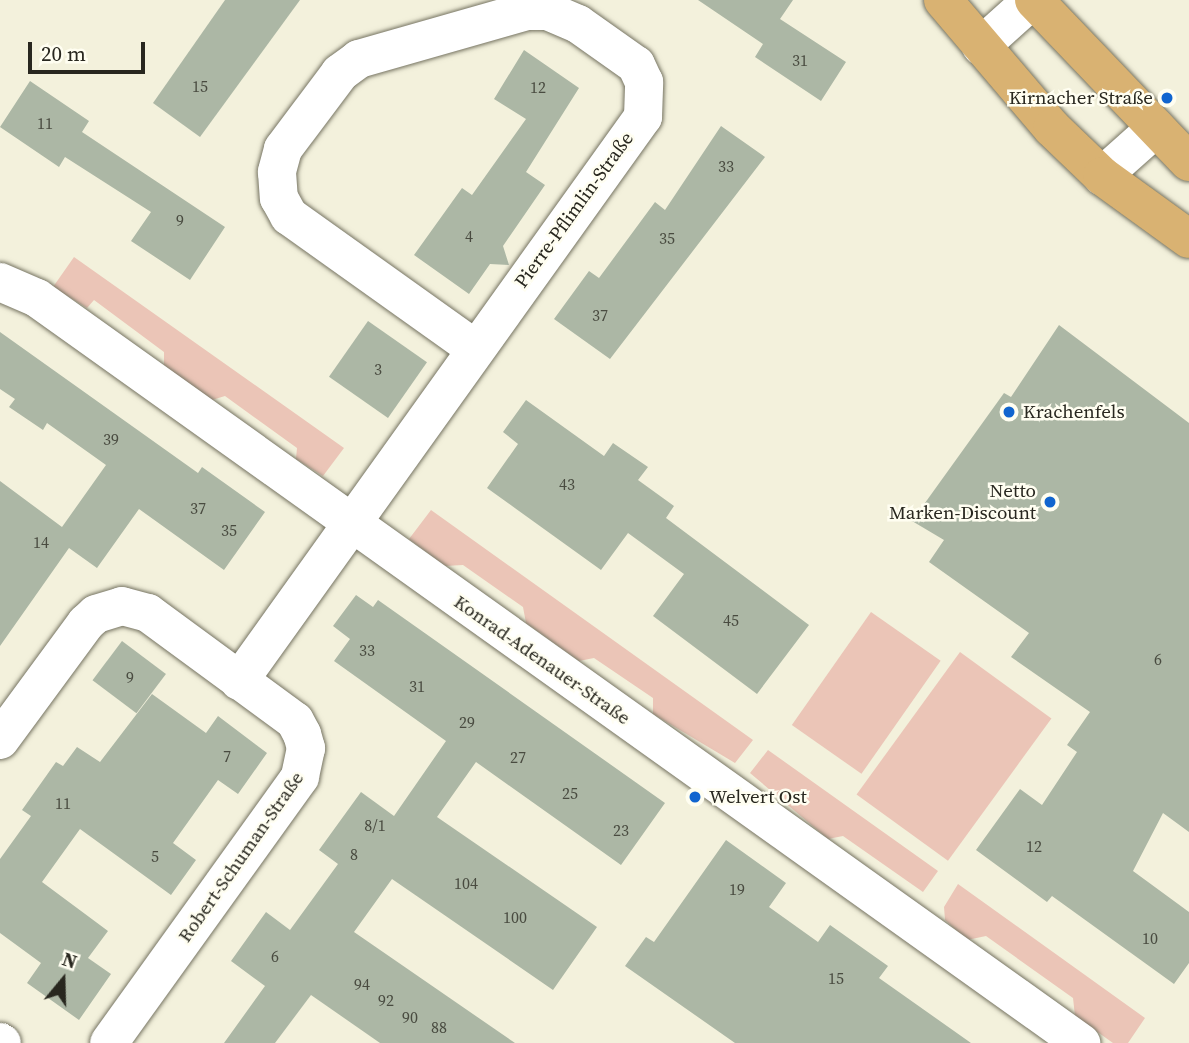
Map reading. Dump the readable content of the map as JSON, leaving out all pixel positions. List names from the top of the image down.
{
  "streets": {
    "street": ["Pierre-Pflimlin-Straße", "Konrad-Adenauer-Straße", "Robert-Schuman-Straße"]
  },
  "crossings": [
    ["Pierre-Pflimlin-Straße", "Konrad-Adenauer-Straße"]
  ],
  "places": [
    "Kirnacher Straße",
    "Krachenfels",
    "Netto Marken-Discount",
    "Welvert Ost"
  ],
  "house_numbers": [
    "31",
    "15",
    "12",
    "11",
    "33",
    "9",
    "4",
    "35",
    "37",
    "3",
    "39",
    "43",
    "37",
    "35",
    "14",
    "45",
    "33",
    "6",
    "9",
    "31",
    "29",
    "7",
    "27",
    "25",
    "11",
    "8/1",
    "23",
    "12",
    "8",
    "5",
    "104",
    "19",
    "100",
    "10",
    "6",
    "15",
    "94",
    "92",
    "90",
    "88"
  ],
  "scale_bar": "20 m",
  "north": "top"
}
